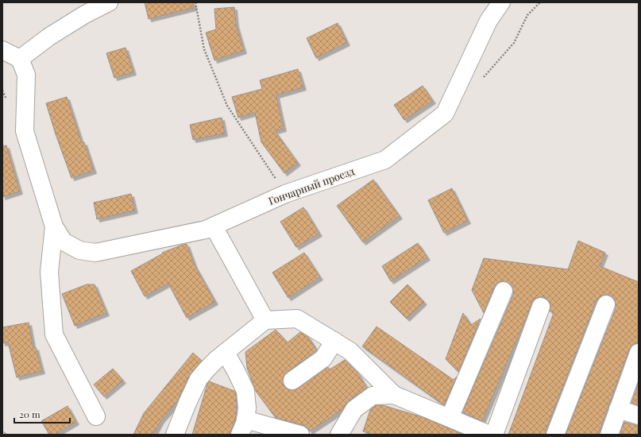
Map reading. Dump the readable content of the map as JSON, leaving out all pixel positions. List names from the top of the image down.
{
  "streets": {
    "street": ["Гончарный проезд"]
  },
  "scale_bar": "20 m"
}
